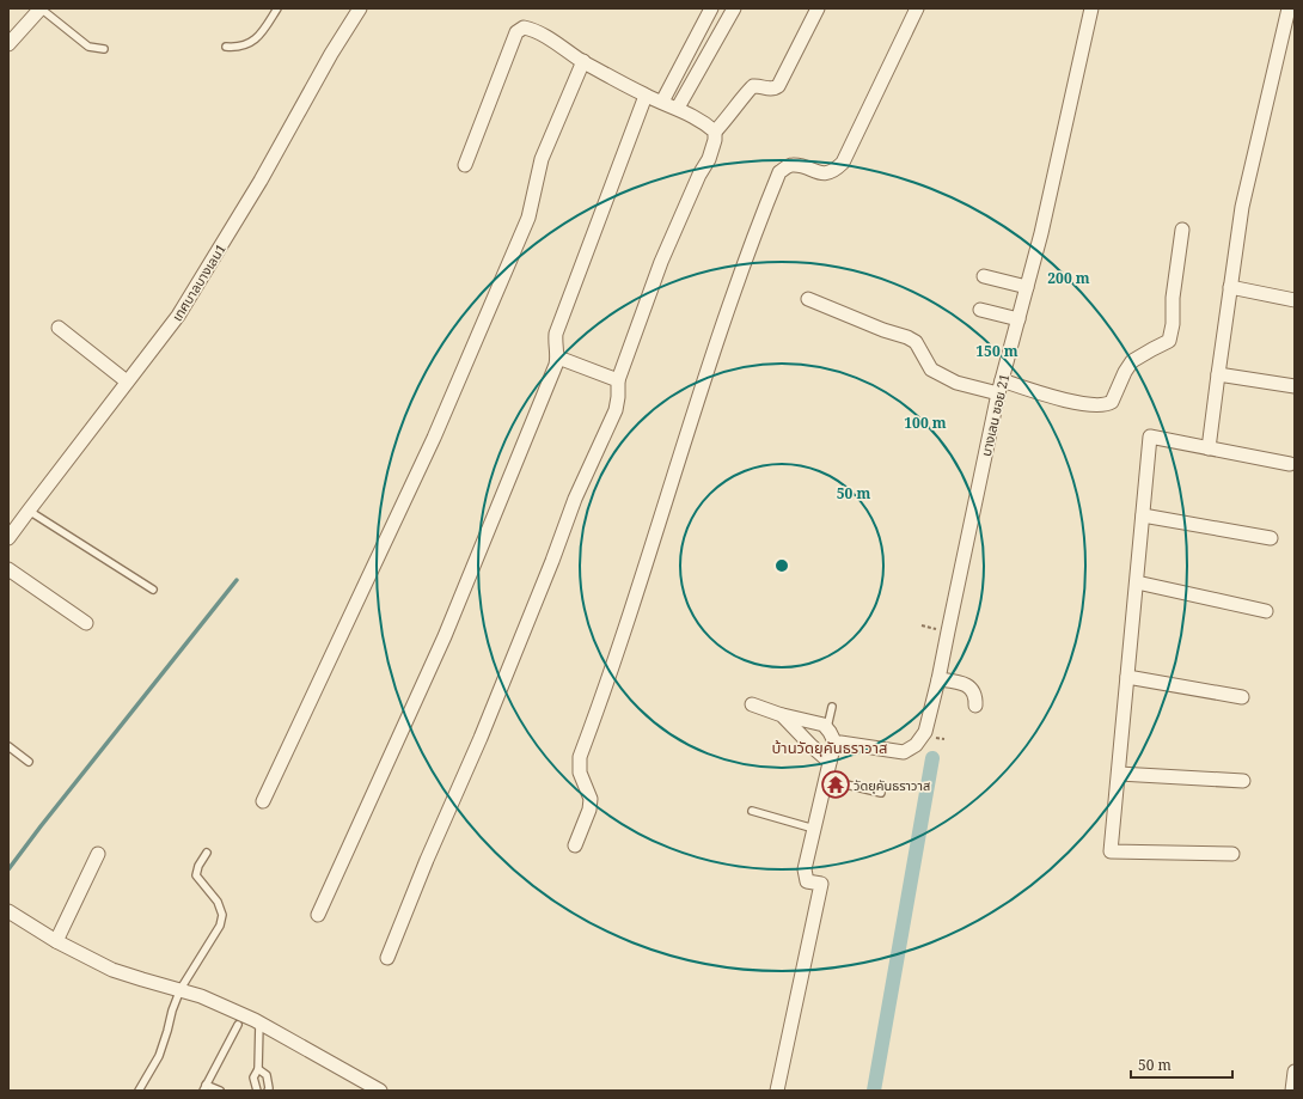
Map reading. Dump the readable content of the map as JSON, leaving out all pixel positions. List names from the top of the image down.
{
  "streets": {
    "street": ["เทศบาลบางเลน1", "บางเลน ซอย 21"]
  },
  "districts": ["บ้านวัดยุคันธราวาส"],
  "places": {
    "temple": ["วัดยุคันธราวาส"]
  },
  "scale_bar": "50 m",
  "rings": [
    "200 m",
    "150 m",
    "100 m",
    "50 m"
  ]
}
